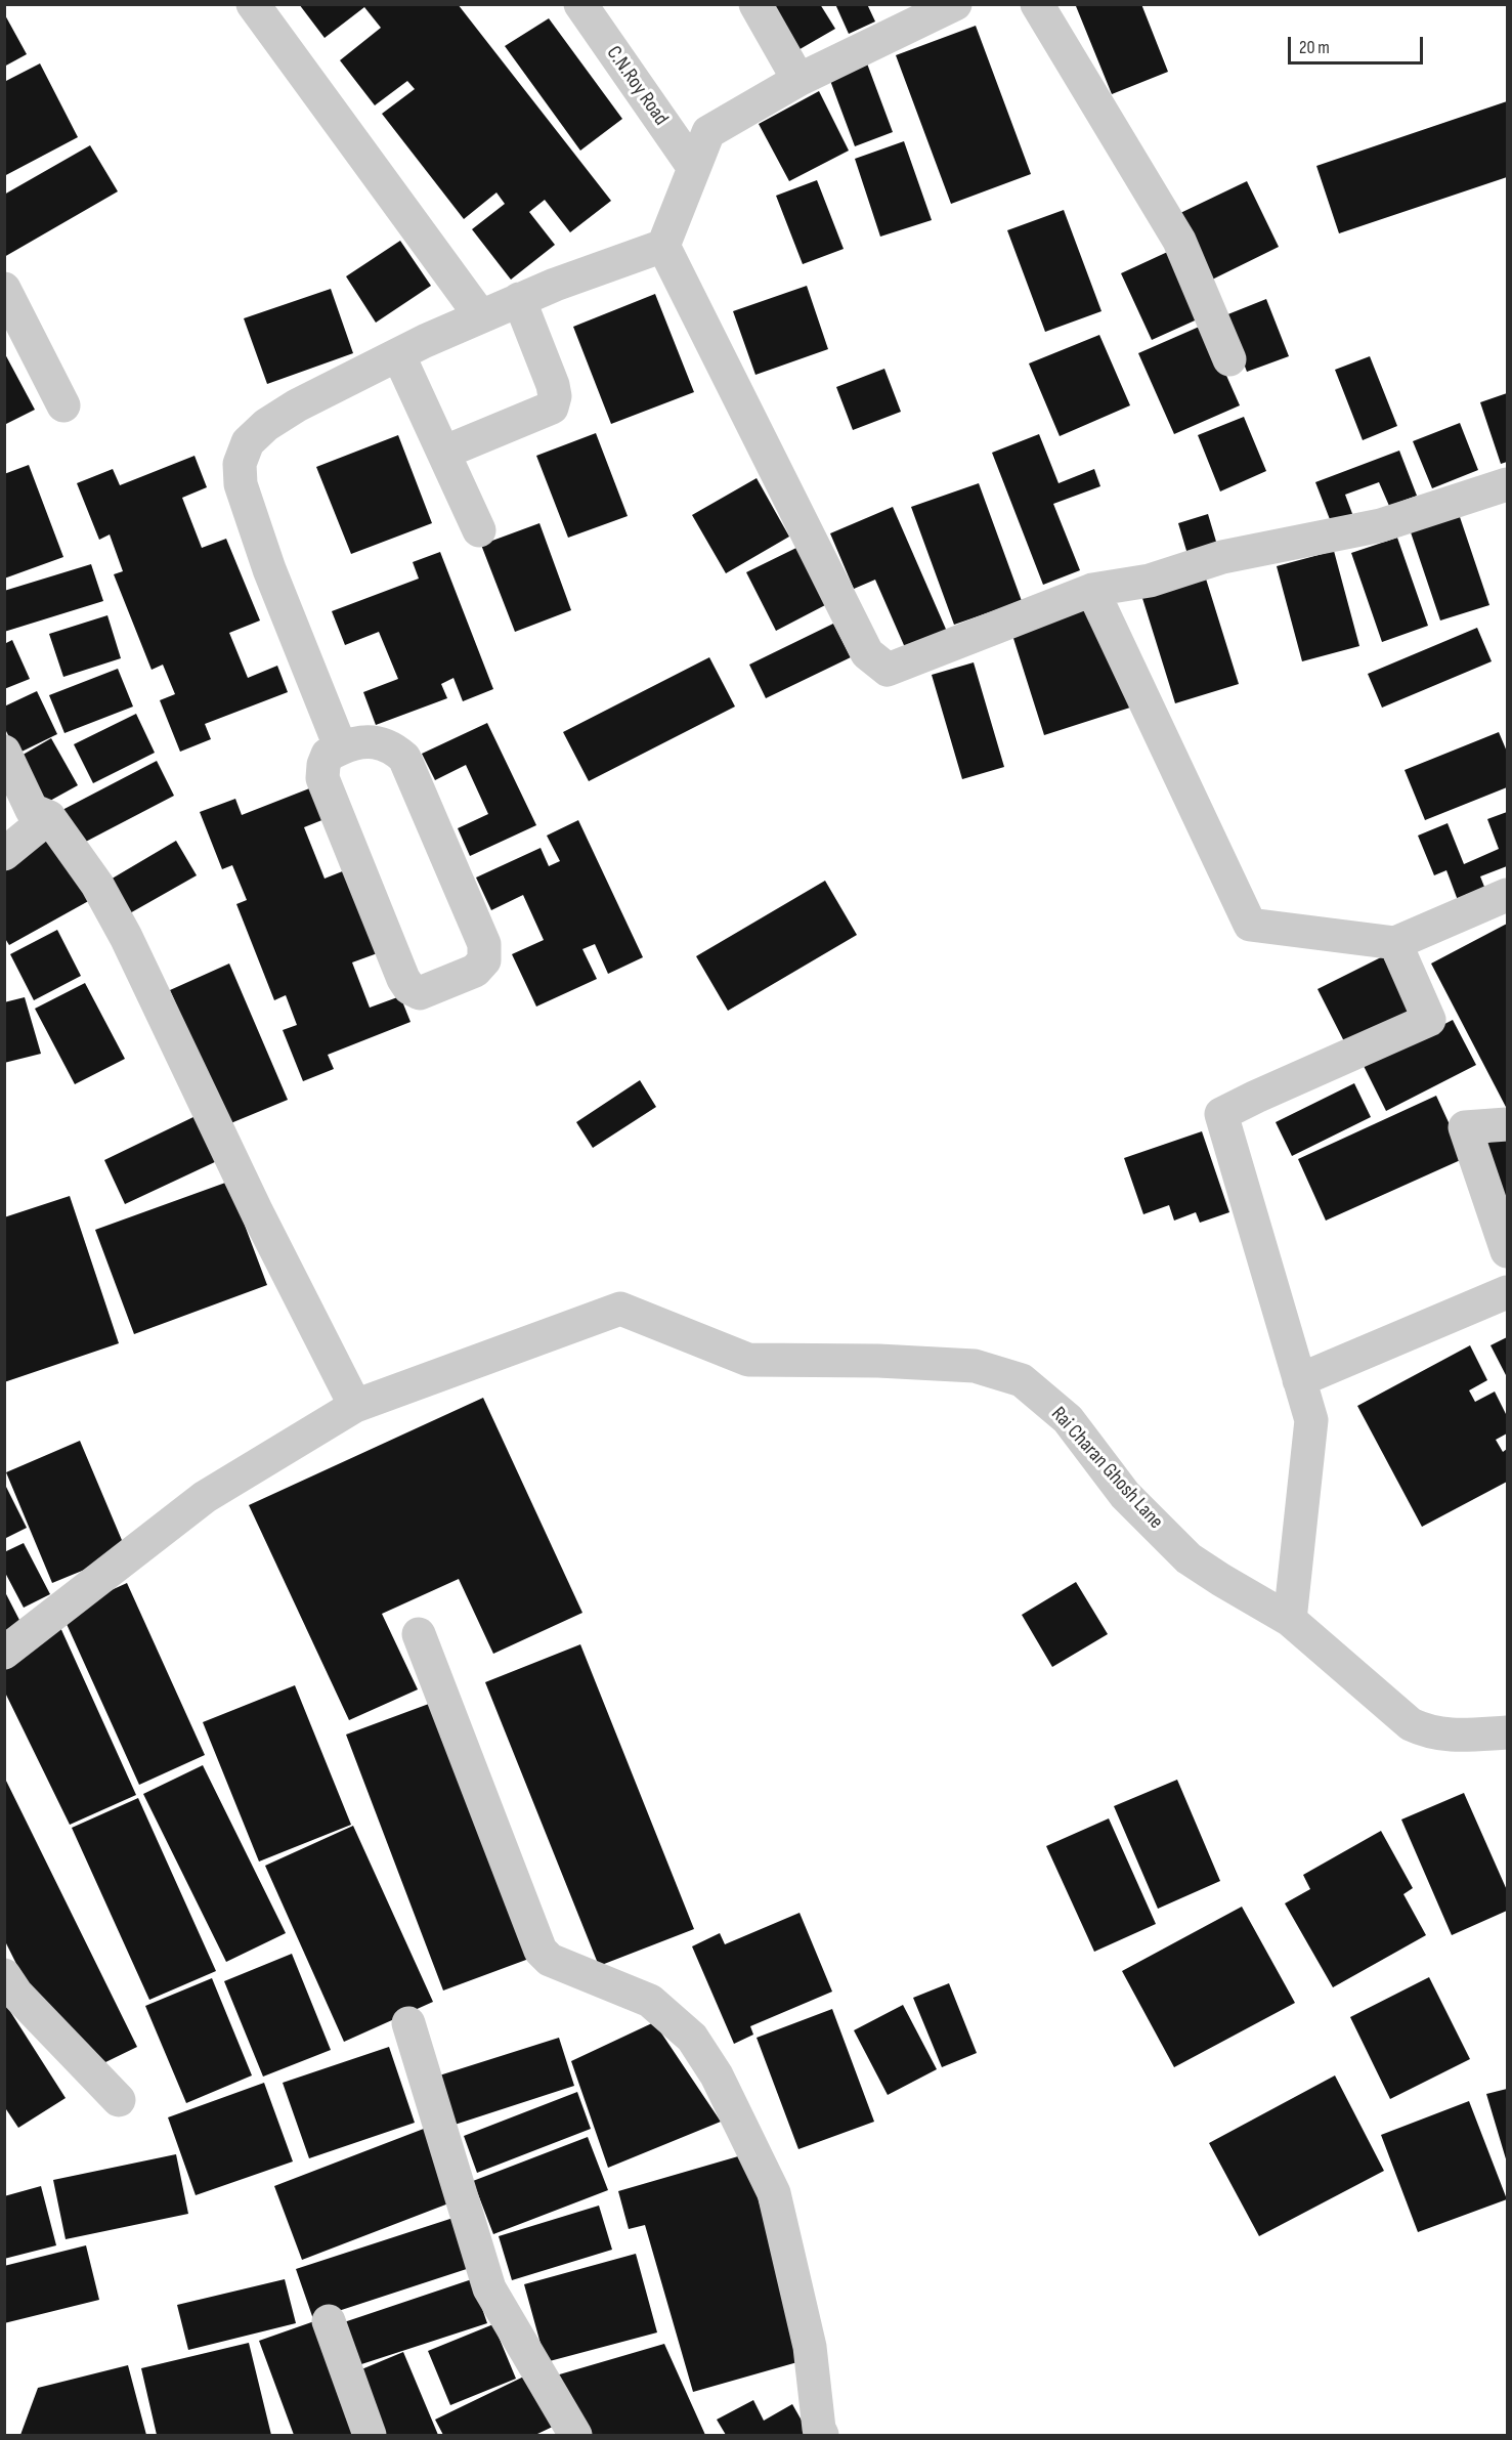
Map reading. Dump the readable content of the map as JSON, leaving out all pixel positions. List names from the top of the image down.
{
  "streets": {
    "street": ["C.N.Roy Road", "Rai Charan Ghosh Lane"]
  },
  "scale_bar": "20 m"
}
